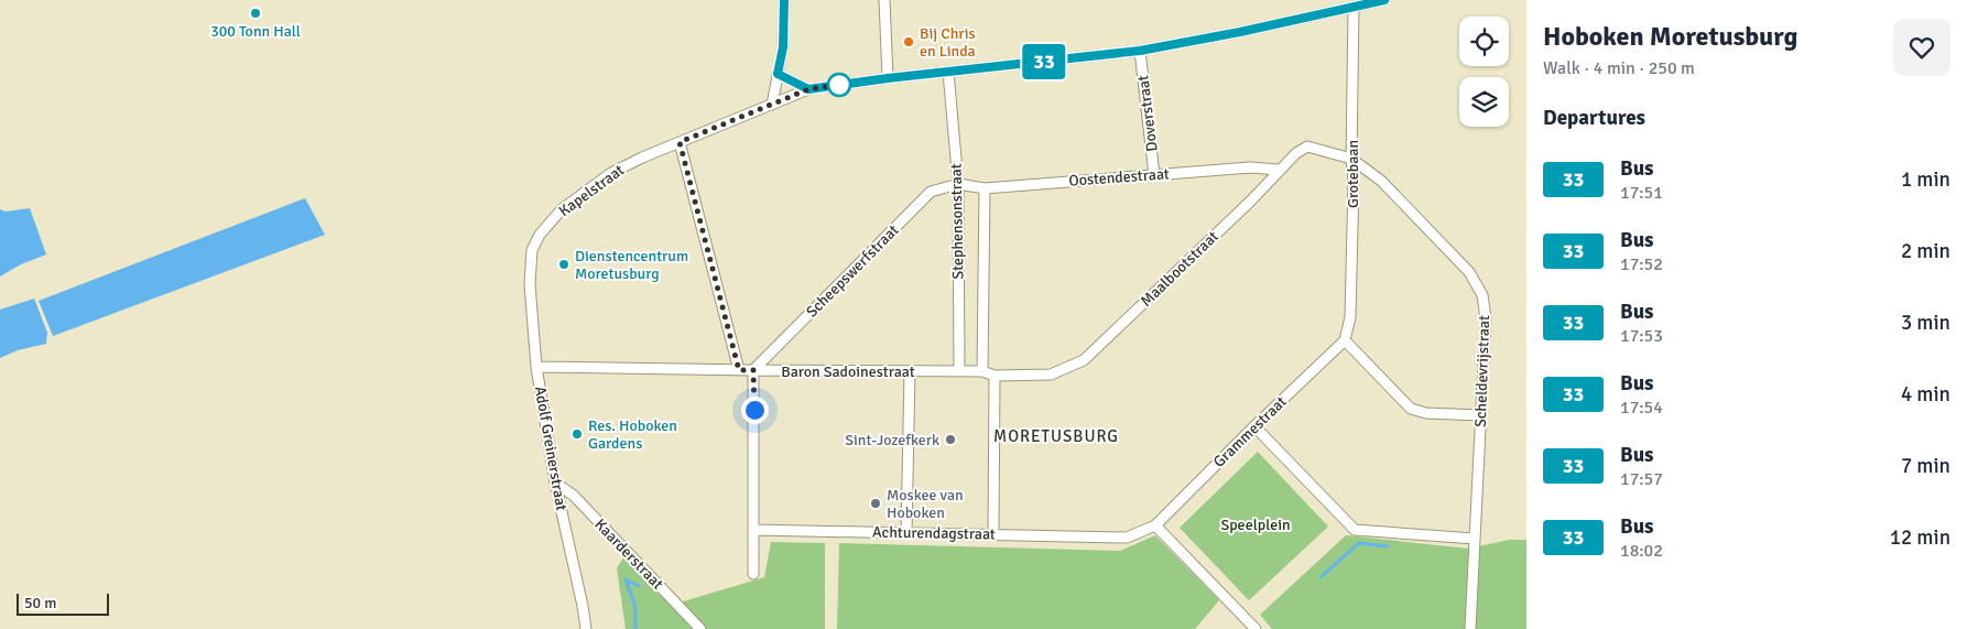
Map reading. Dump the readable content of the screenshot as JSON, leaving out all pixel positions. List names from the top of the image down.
{
  "streets": {
    "street": [
      "Doverstraat",
      "Grotebaan",
      "Oostendestraat",
      "Kapelstraat",
      "Stephensonstraat",
      "Maalbootstraat",
      "Scheepswerfstraat",
      "Baron Sadoinestraat",
      "Scheldevrijstraat",
      "Grammestraat",
      "Adolf Greinerstraat",
      "Achturendagstraat",
      "Kaarderstraat"
    ]
  },
  "crossings": [
    ["Doverstraat", "Oostendestraat"],
    ["Doverstraat", "Kapelstraat"],
    ["Grotebaan", "Kapelstraat"],
    ["Grotebaan", "Maalbootstraat"],
    ["Grotebaan", "Scheldevrijstraat"],
    ["Grotebaan", "Grammestraat"],
    ["Oostendestraat", "Stephensonstraat"],
    ["Oostendestraat", "Maalbootstraat"],
    ["Oostendestraat", "Scheepswerfstraat"],
    ["Kapelstraat", "Stephensonstraat"],
    ["Kapelstraat", "Adolf Greinerstraat"],
    ["Stephensonstraat", "Scheepswerfstraat"],
    ["Stephensonstraat", "Baron Sadoinestraat"],
    ["Maalbootstraat", "Baron Sadoinestraat"],
    ["Maalbootstraat", "Scheldevrijstraat"],
    ["Scheepswerfstraat", "Baron Sadoinestraat"],
    ["Baron Sadoinestraat", "Adolf Greinerstraat"],
    ["Grammestraat", "Achturendagstraat"],
    ["Adolf Greinerstraat", "Kaarderstraat"]
  ],
  "districts": ["MORETUSBURG"],
  "parks": ["Speelplein"],
  "places": [
    "300 Tonn Hall",
    "Bij Chris en Linda",
    "Dienstencentrum Moretusburg",
    "Res. Hoboken Gardens",
    "Sint-Jozefkerk",
    "Moskee van Hoboken"
  ],
  "lines": ["bus line 33"],
  "scale_bar": "50 m",
  "page": {
    "on_map": "33",
    "heading": [
      ["Hoboken Moretusburg", "Walk · 4 min · 250 m"],
      "Departures"
    ],
    "list": [
      {
        "mark": "33",
        "name": "Bus",
        "note": "17:51",
        "value": "1 min"
      },
      {
        "mark": "33",
        "name": "Bus",
        "note": "17:52",
        "value": "2 min"
      },
      {
        "mark": "33",
        "name": "Bus",
        "note": "17:53",
        "value": "3 min"
      },
      {
        "mark": "33",
        "name": "Bus",
        "note": "17:54",
        "value": "4 min"
      },
      {
        "mark": "33",
        "name": "Bus",
        "note": "17:57",
        "value": "7 min"
      },
      {
        "mark": "33",
        "name": "Bus",
        "note": "18:02",
        "value": "12 min"
      }
    ],
    "scale": "50 m"
  }
}
